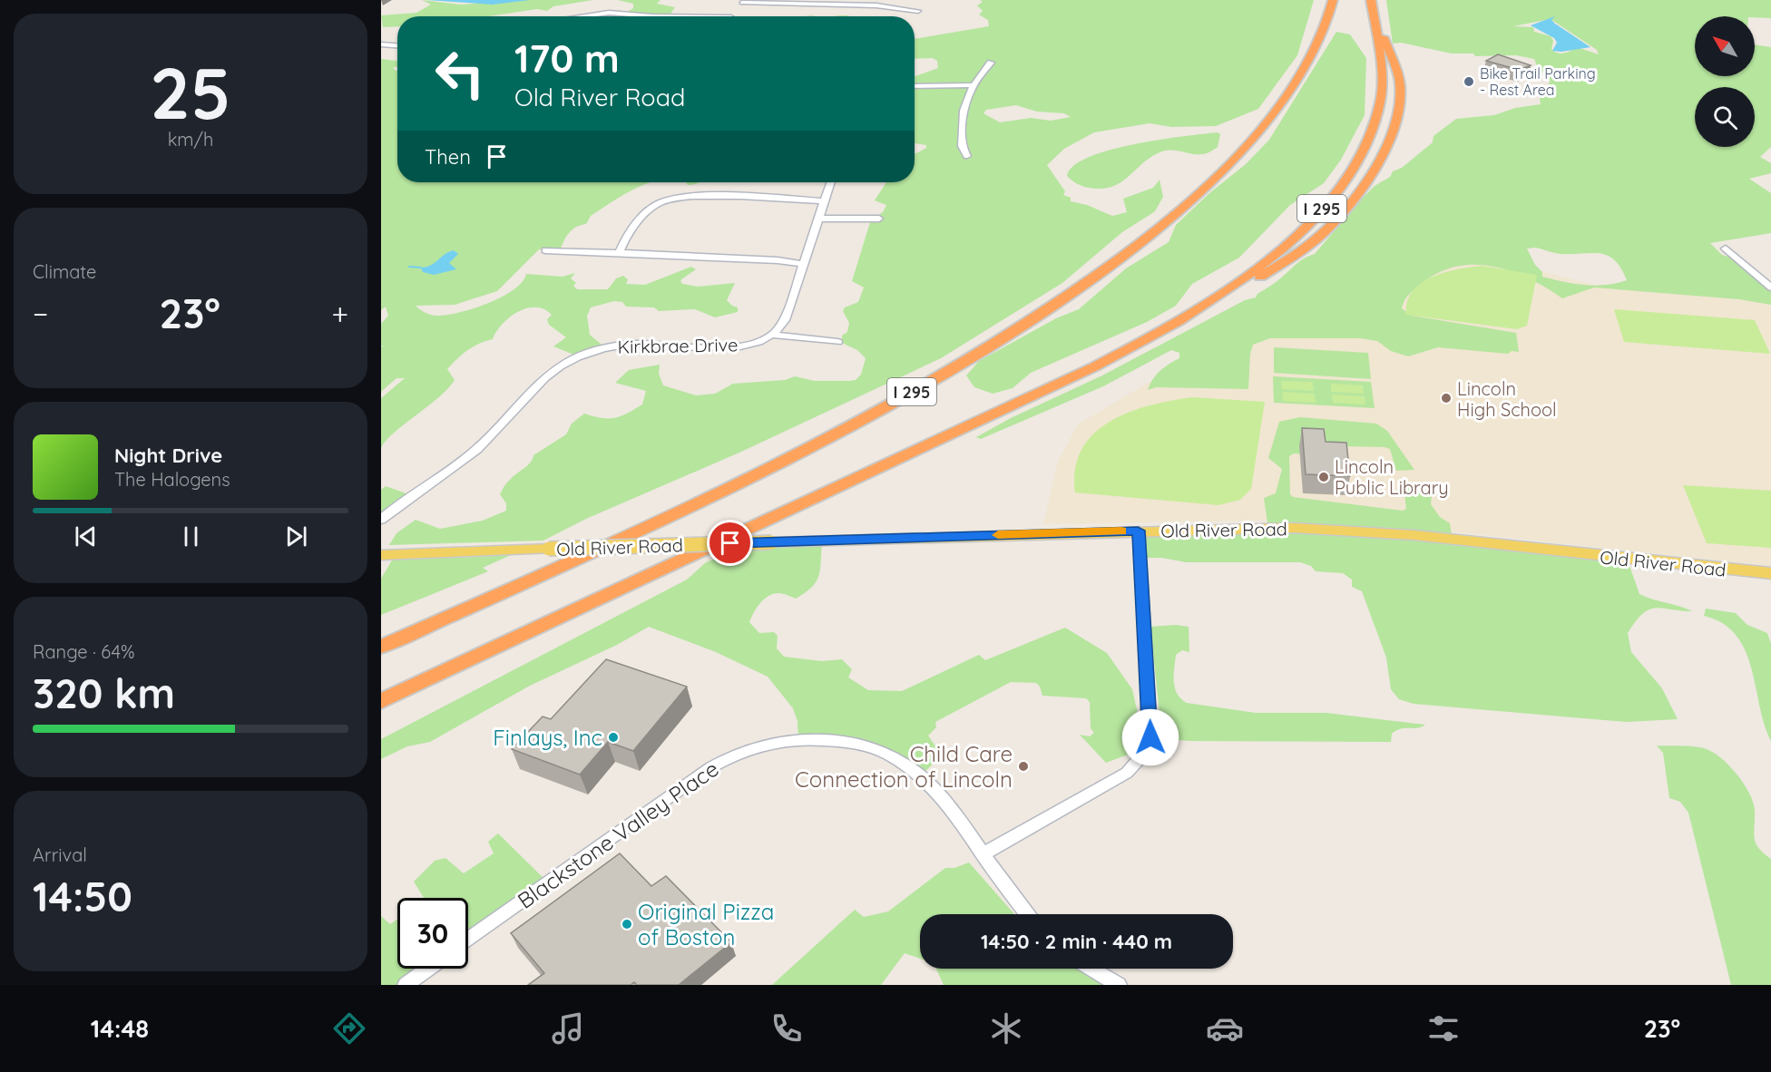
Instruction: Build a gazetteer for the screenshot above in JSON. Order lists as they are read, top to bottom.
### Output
{
  "streets": {
    "highway": ["I 295"],
    "main road": ["Old River Road"],
    "street": ["Kirkbrae Drive", "Blackstone Valley Place"]
  },
  "places": [
    "Bike Trail Parking - Rest Area",
    "Lincoln High School",
    "Lincoln Public Library",
    "Finlays, Inc",
    "Child Care Connection of Lincoln",
    "Original Pizza of Boston"
  ],
  "north": "top left",
  "page": {
    "tile": [
      ["25", "km/h"],
      "Climate",
      ["Range · 64%", "320 km"],
      ["Arrival", "14:50"]
    ],
    "turn": ["170 m", "Old River Road"],
    "then": "Then",
    "heat": ["−", "23°", "+"],
    "song": ["Night Drive", "The Halogens"],
    "limit": "30",
    "trip": "14:50 · 2 min · 440 m",
    "tabs": ["14:48", "23°"]
  }
}
